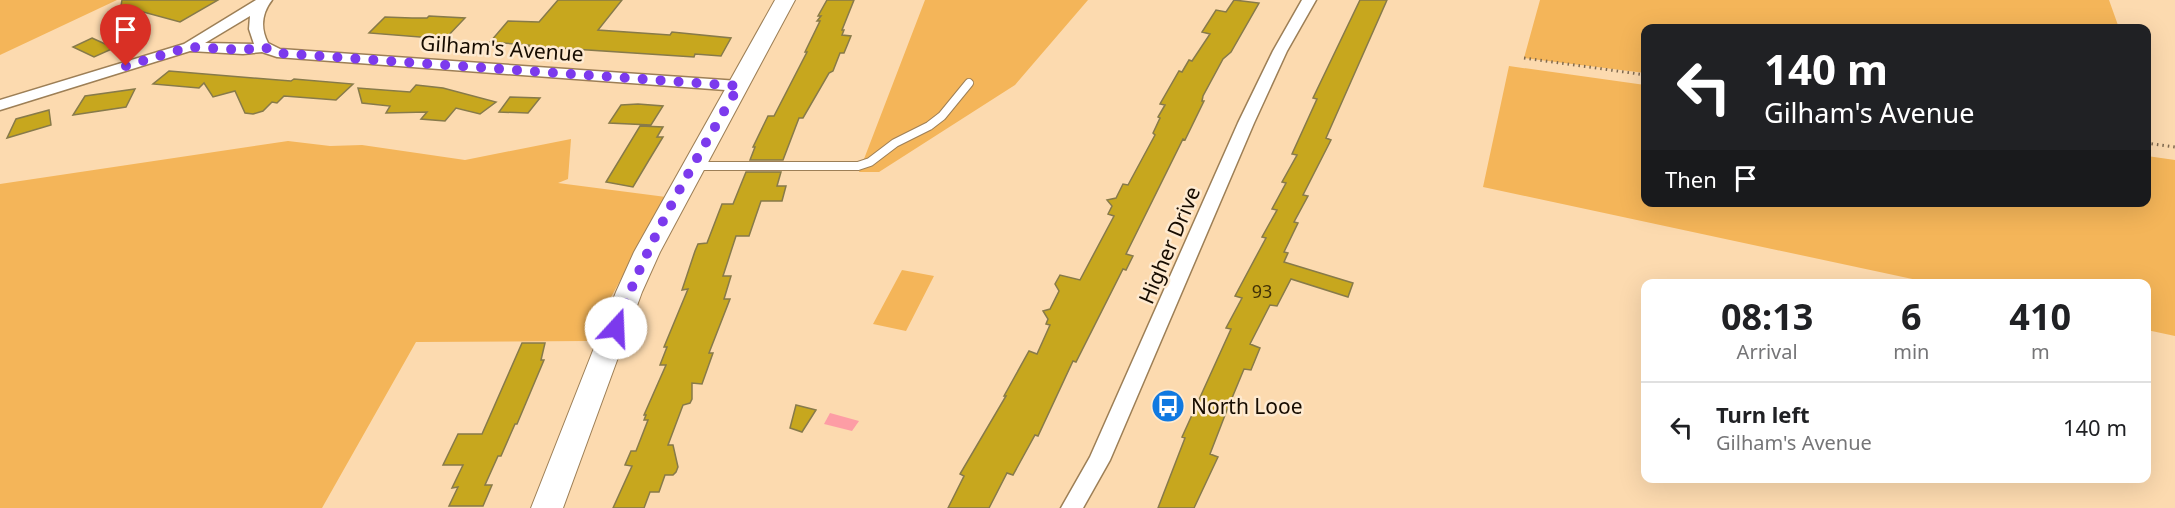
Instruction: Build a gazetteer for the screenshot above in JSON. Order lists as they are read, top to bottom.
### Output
{
  "streets": {
    "street": ["Gilham's Avenue", "Higher Drive"]
  },
  "places": {
    "bus stop": ["North Looe"]
  },
  "house_numbers": ["93"],
  "page": {
    "turn": ["140 m", "Gilham's Avenue"],
    "then": "Then",
    "eta": [
      "08:13",
      "Arrival",
      "6",
      "min",
      "410",
      "m"
    ],
    "list": [
      {
        "name": "Turn left",
        "note": "Gilham's Avenue",
        "value": "140 m"
      }
    ]
  }
}
